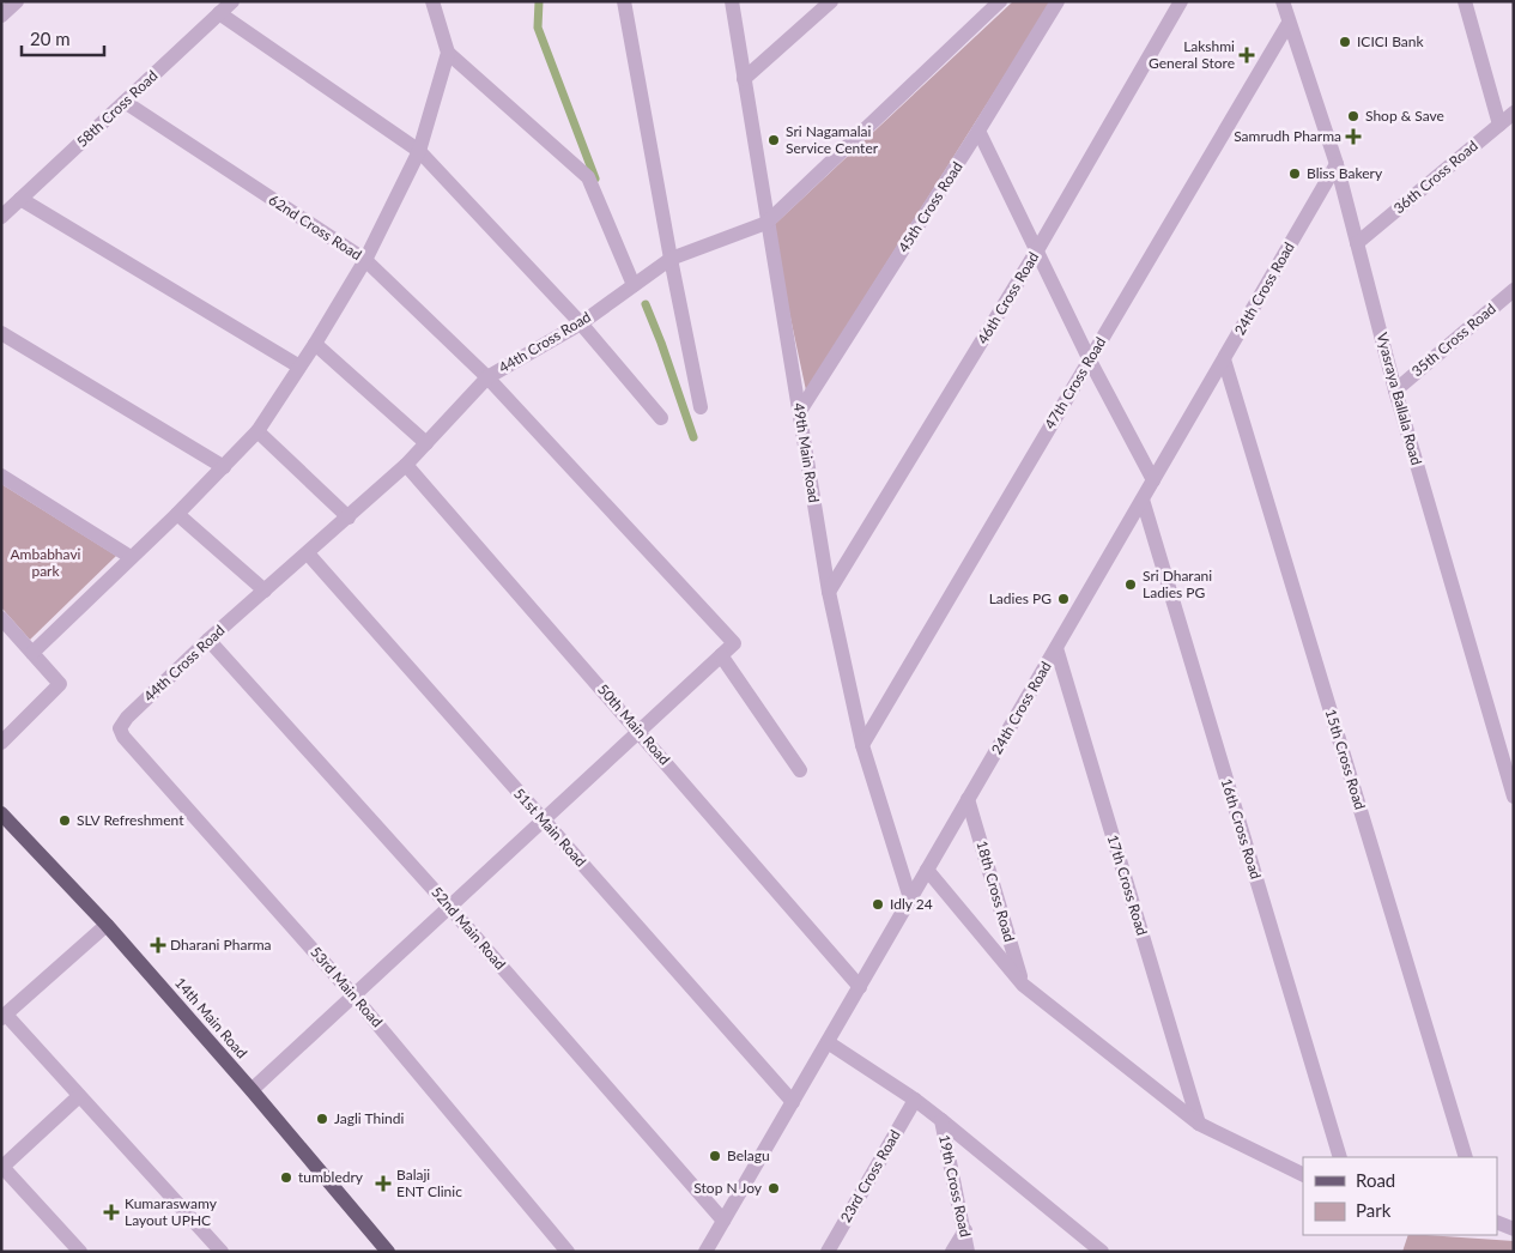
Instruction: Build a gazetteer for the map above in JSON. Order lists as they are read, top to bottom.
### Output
{
  "streets": {
    "main road": ["14th Main Road"],
    "street": [
      "58th Cross Road",
      "36th Cross Road",
      "45th Cross Road",
      "62nd Cross Road",
      "24th Cross Road",
      "46th Cross Road",
      "35th Cross Road",
      "44th Cross Road",
      "47th Cross Road",
      "Vyasraya Ballala Road",
      "49th Main Road",
      "50th Main Road",
      "15th Cross Road",
      "51st Main Road",
      "16th Cross Road",
      "17th Cross Road",
      "18th Cross Road",
      "52nd Main Road",
      "53rd Main Road",
      "23rd Cross Road",
      "19th Cross Road"
    ]
  },
  "crossings": [
    ["58th Cross Road", "62nd Cross Road"],
    ["36th Cross Road", "Vyasraya Ballala Road"],
    ["45th Cross Road", "49th Main Road"],
    ["62nd Cross Road", "44th Cross Road"],
    ["24th Cross Road", "Vyasraya Ballala Road"],
    ["24th Cross Road", "49th Main Road"],
    ["24th Cross Road", "50th Main Road"],
    ["24th Cross Road", "15th Cross Road"],
    ["24th Cross Road", "51st Main Road"],
    ["24th Cross Road", "16th Cross Road"],
    ["24th Cross Road", "17th Cross Road"],
    ["24th Cross Road", "18th Cross Road"],
    ["24th Cross Road", "52nd Main Road"],
    ["46th Cross Road", "49th Main Road"],
    ["35th Cross Road", "Vyasraya Ballala Road"],
    ["44th Cross Road", "49th Main Road"],
    ["44th Cross Road", "50th Main Road"],
    ["44th Cross Road", "51st Main Road"],
    ["44th Cross Road", "52nd Main Road"],
    ["44th Cross Road", "53rd Main Road"],
    ["47th Cross Road", "Vyasraya Ballala Road"],
    ["47th Cross Road", "49th Main Road"]
  ],
  "parks": ["Ambabhavi park"],
  "places": {
    "other": [
      "ICICI Bank",
      "Shop & Save",
      "Sri Nagamalai Service Center",
      "Bliss Bakery",
      "Sri Dharani Ladies PG",
      "Ladies PG",
      "SLV Refreshment",
      "Idly 24",
      "Jagli Thindi",
      "Belagu",
      "tumbledry",
      "Stop N Joy"
    ],
    "health": [
      "Lakshmi General Store",
      "Samrudh Pharma",
      "Dharani Pharma",
      "Balaji ENT Clinic",
      "Kumaraswamy Layout UPHC"
    ]
  },
  "legend": ["Road", "Park"],
  "scale_bar": "20 m"
}
